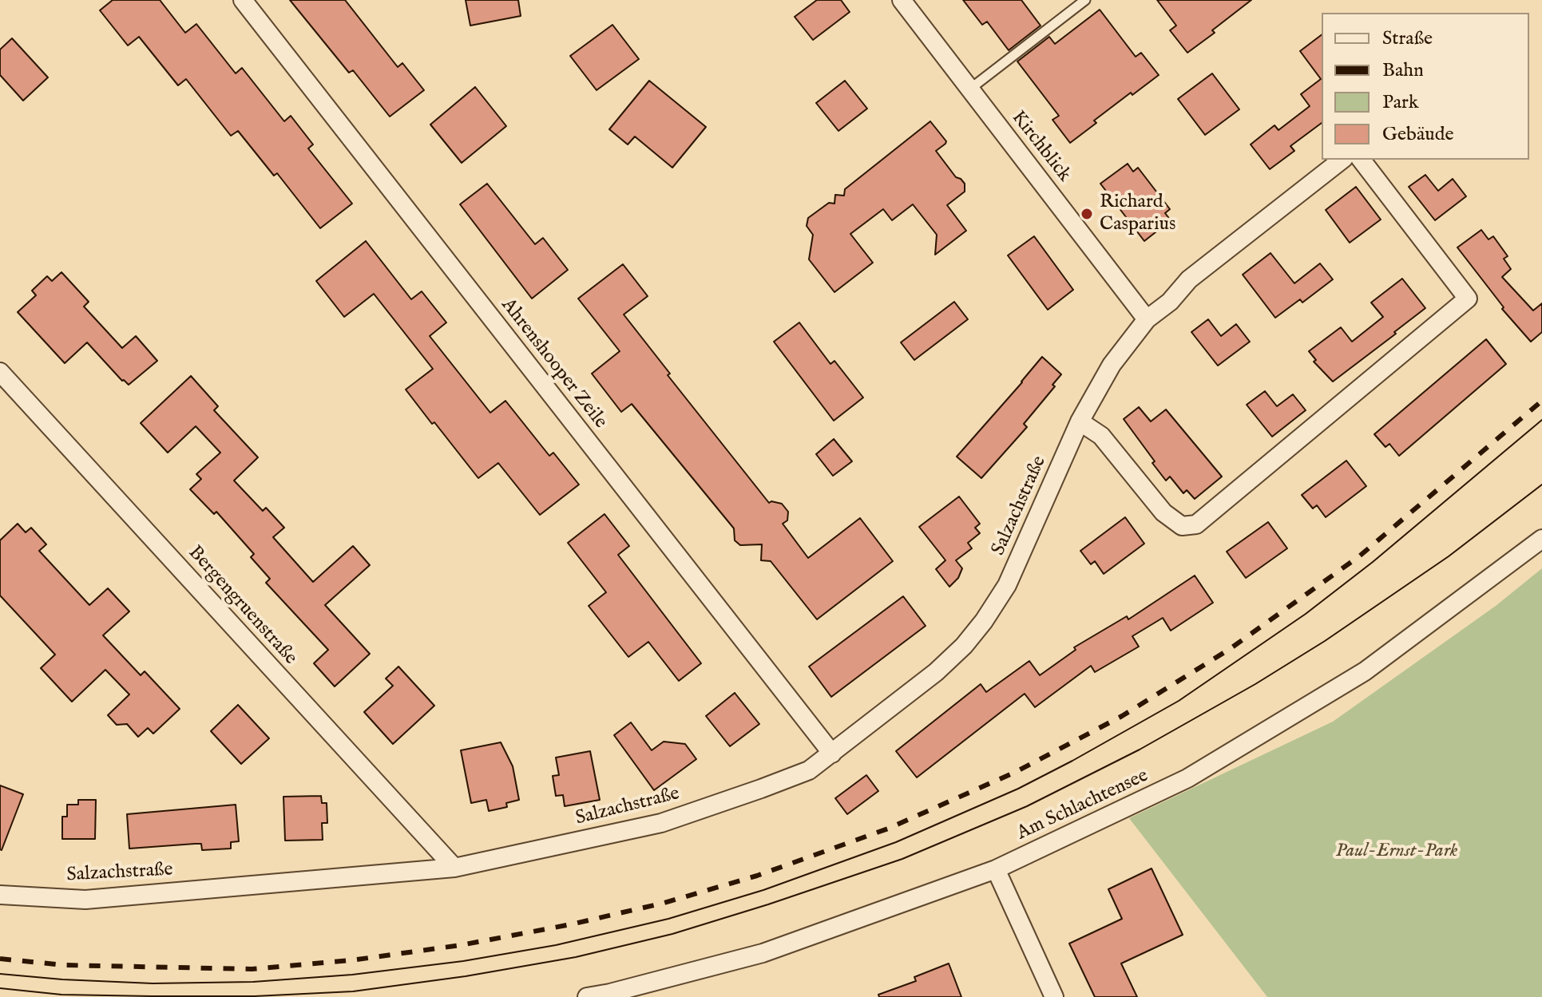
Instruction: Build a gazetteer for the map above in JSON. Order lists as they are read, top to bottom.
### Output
{
  "streets": {
    "street": [
      "Kirchblick",
      "Ahrenshooper Zeile",
      "Salzachstraße",
      "Bergengruenstraße",
      "Am Schlachtensee"
    ]
  },
  "crossings": [
    ["Kirchblick", "Salzachstraße"],
    ["Ahrenshooper Zeile", "Salzachstraße"],
    ["Salzachstraße", "Bergengruenstraße"]
  ],
  "parks": ["Paul-Ernst-Park"],
  "places": ["Richard Casparius"],
  "legend": [
    "Straße",
    "Bahn",
    "Park",
    "Gebäude"
  ]
}
